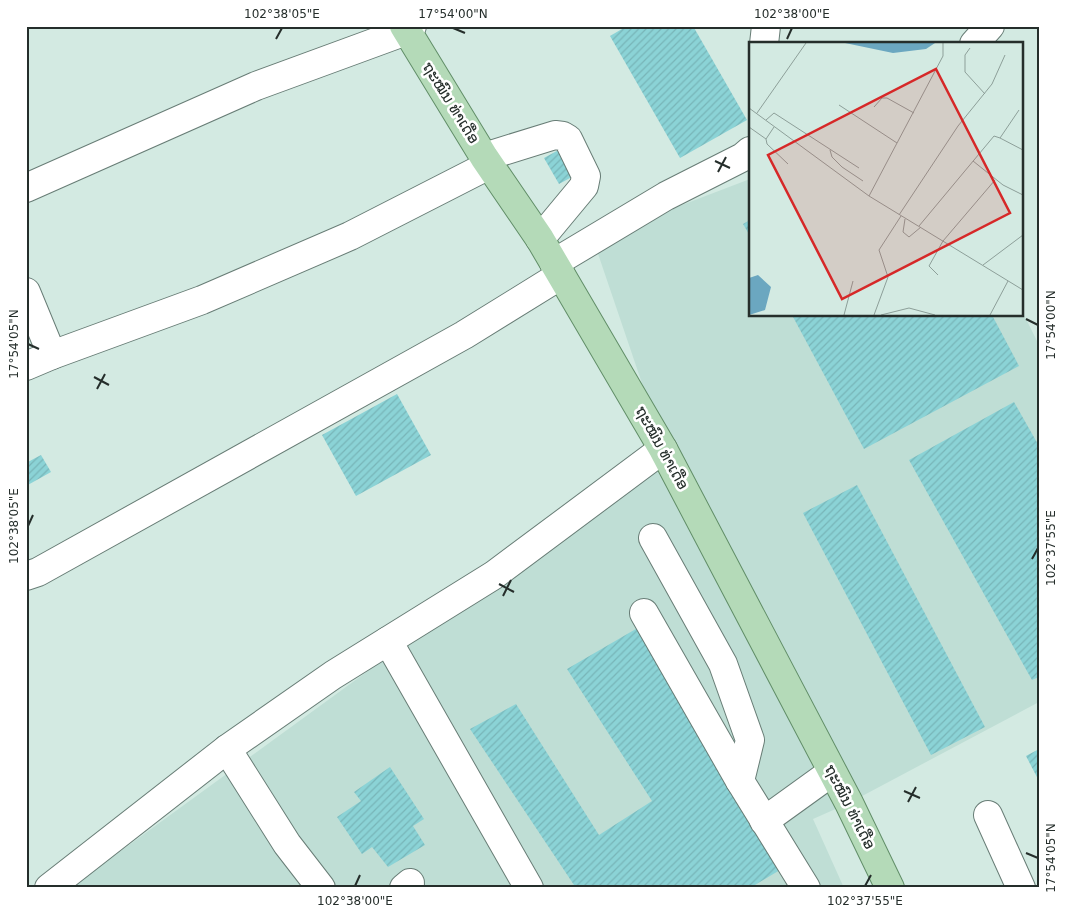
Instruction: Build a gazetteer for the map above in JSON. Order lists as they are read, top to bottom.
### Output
{
  "streets": {
    "main road": ["ຖະໝົນ ທ່າເດື່ອ"]
  },
  "coordinates": [
    "102°38'05\"E",
    "17°54'00\"N",
    "102°38'00\"E",
    "17°54'05\"N",
    "102°37'55\"E"
  ]
}
